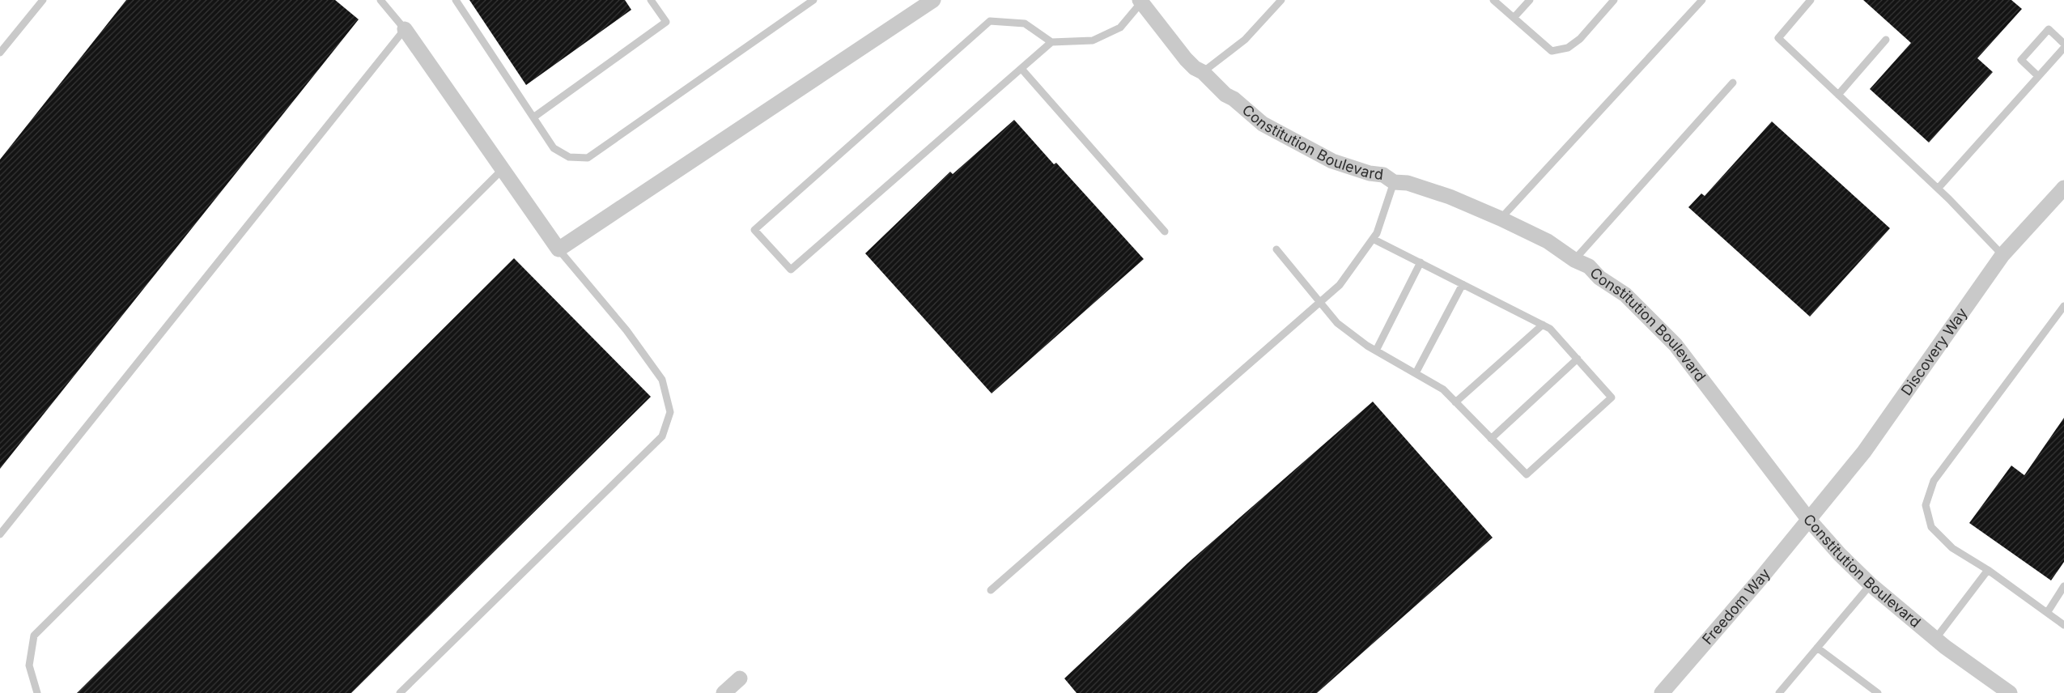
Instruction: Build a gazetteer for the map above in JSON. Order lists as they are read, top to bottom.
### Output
{
  "streets": {
    "street": ["Constitution Boulevard", "Discovery Way", "Freedom Way"]
  },
  "crossings": [
    ["Constitution Boulevard", "Discovery Way"],
    ["Constitution Boulevard", "Freedom Way"],
    ["Discovery Way", "Freedom Way"]
  ]
}
